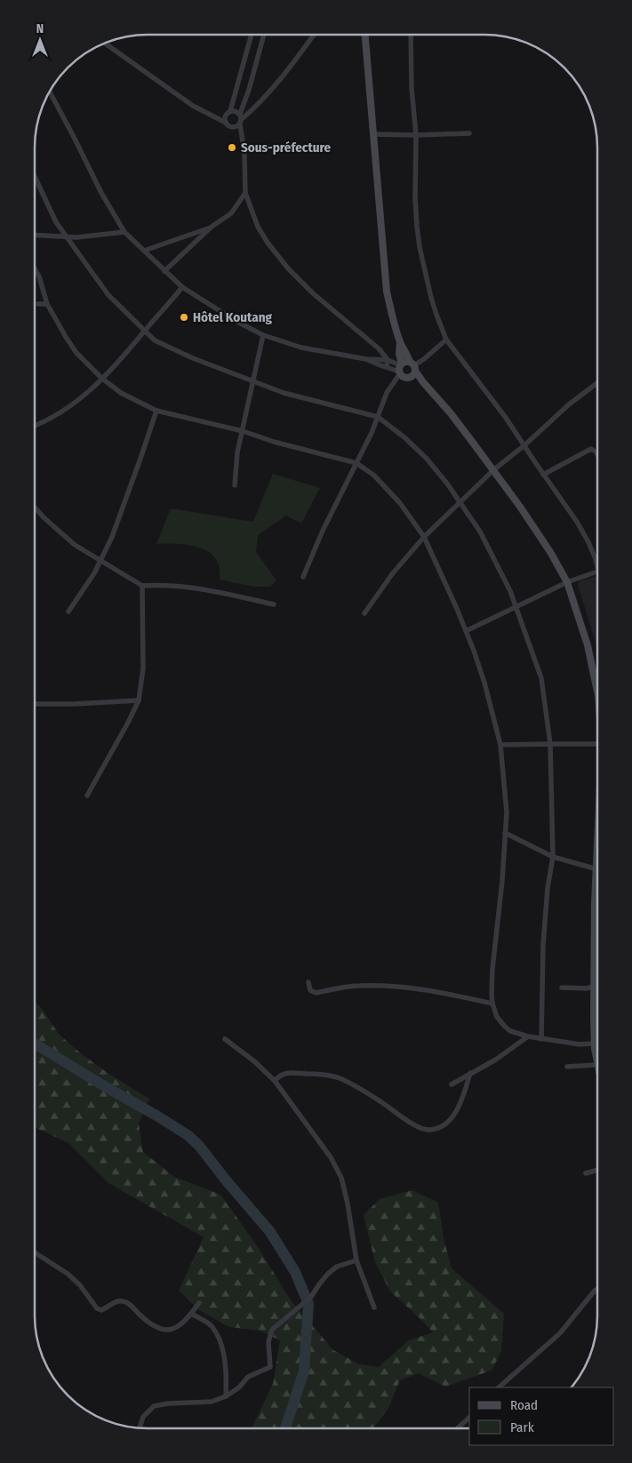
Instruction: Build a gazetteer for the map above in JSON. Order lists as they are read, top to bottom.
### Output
{
  "places": ["Sous-préfecture", "Hôtel Koutang"],
  "legend": ["Road", "Park"],
  "north": "top"
}
